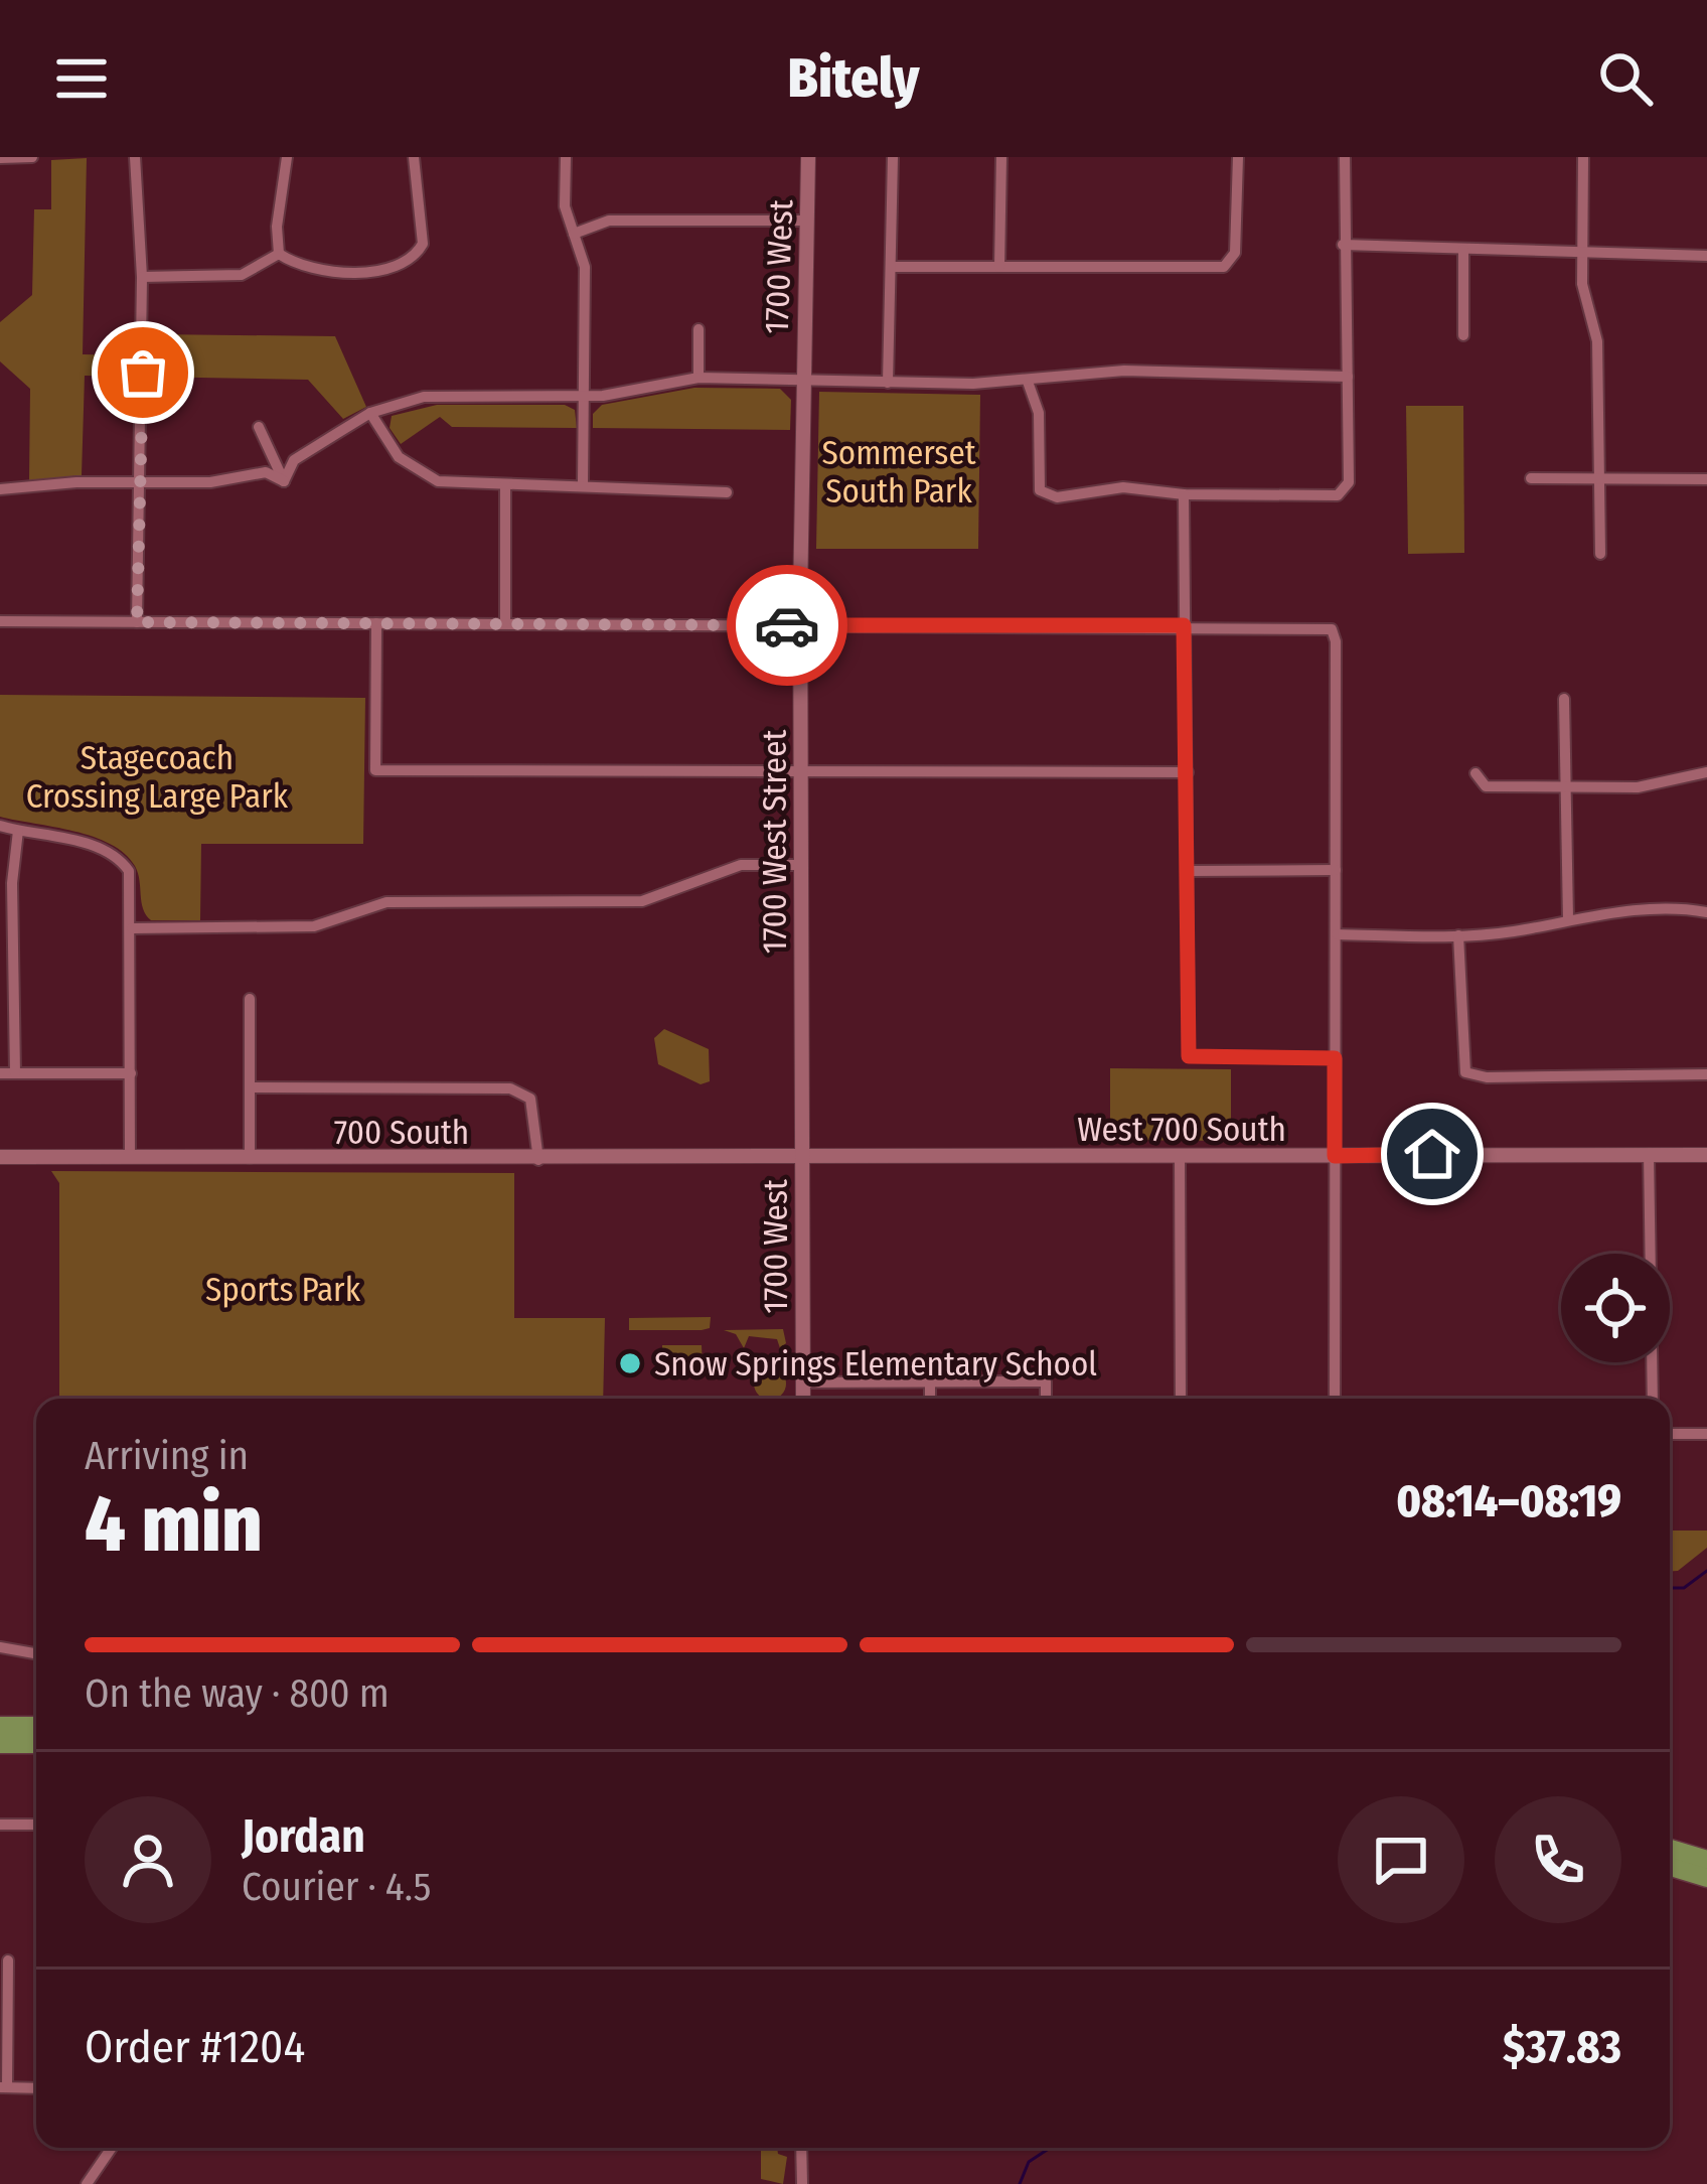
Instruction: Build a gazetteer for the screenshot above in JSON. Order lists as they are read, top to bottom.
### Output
{
  "streets": {
    "street": [
      "1700 West",
      "1700 West Street",
      "West 700 South",
      "700 South"
    ]
  },
  "crossings": [
    ["1700 West", "1700 West Street"],
    ["1700 West", "West 700 South"],
    ["1700 West", "700 South"],
    ["1700 West Street", "West 700 South"],
    ["1700 West Street", "700 South"],
    ["West 700 South", "700 South"]
  ],
  "parks": ["Sommerset South Park", "Stagecoach Crossing Large Park", "Sports Park"],
  "places": ["Snow Springs Elementary School"],
  "page": {
    "header": "Bitely",
    "heading": ["4 min", "Arriving in", "08:14–08:19"],
    "panel": [
      "Jordan",
      "Courier · 4.5",
      "Order #1204",
      "$37.83"
    ],
    "bar": "On the way · 800 m"
  }
}
